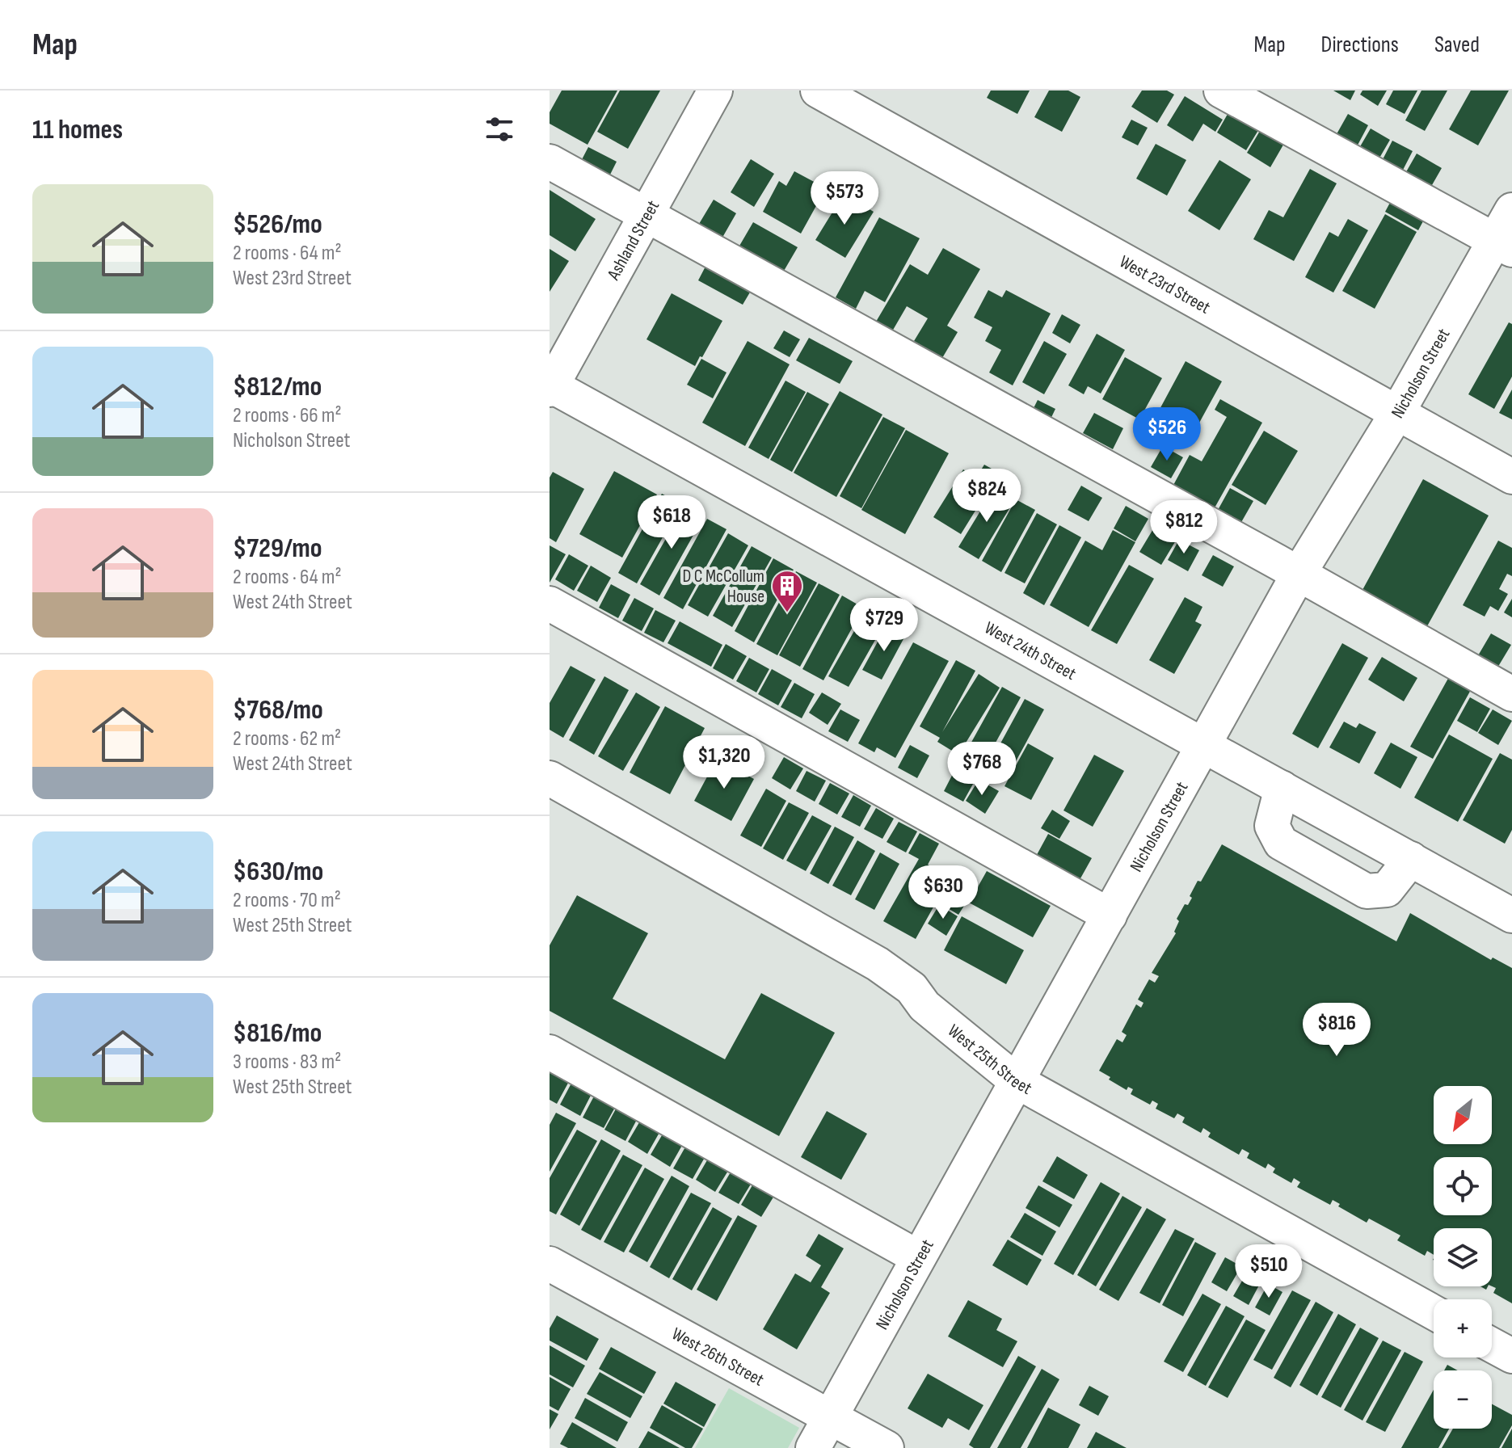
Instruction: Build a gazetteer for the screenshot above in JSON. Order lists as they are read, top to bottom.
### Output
{
  "streets": {
    "street": [
      "Ashland Street",
      "West 23rd Street",
      "Nicholson Street",
      "West 24th Street",
      "West 25th Street",
      "West 26th Street"
    ]
  },
  "crossings": [
    ["Ashland Street", "West 24th Street"],
    ["West 23rd Street", "Nicholson Street"],
    ["Nicholson Street", "West 24th Street"],
    ["Nicholson Street", "West 25th Street"],
    ["Nicholson Street", "West 26th Street"]
  ],
  "places": {
    "building": ["D C McCollum House"]
  },
  "north": "bottom left",
  "page": {
    "header": "Map",
    "nav": ["Map", "Directions", "Saved"],
    "heading": "11 homes",
    "list": [
      {
        "name": "$526/mo",
        "note": "2 rooms · 64 m² · West 23rd Street"
      },
      {
        "name": "$812/mo",
        "note": "2 rooms · 66 m² · Nicholson Street"
      },
      {
        "name": "$729/mo",
        "note": "2 rooms · 64 m² · West 24th Street"
      },
      {
        "name": "$768/mo",
        "note": "2 rooms · 62 m² · West 24th Street"
      },
      {
        "name": "$630/mo",
        "note": "2 rooms · 70 m² · West 25th Street"
      },
      {
        "name": "$816/mo",
        "note": "3 rooms · 83 m² · West 25th Street"
      }
    ],
    "price": [
      "$573",
      "$526",
      "$824",
      "$618",
      "$812",
      "$729",
      "$1,320",
      "$768",
      "$630",
      "$816",
      "$510"
    ],
    "map_buttons": ["+", "−"]
  }
}
